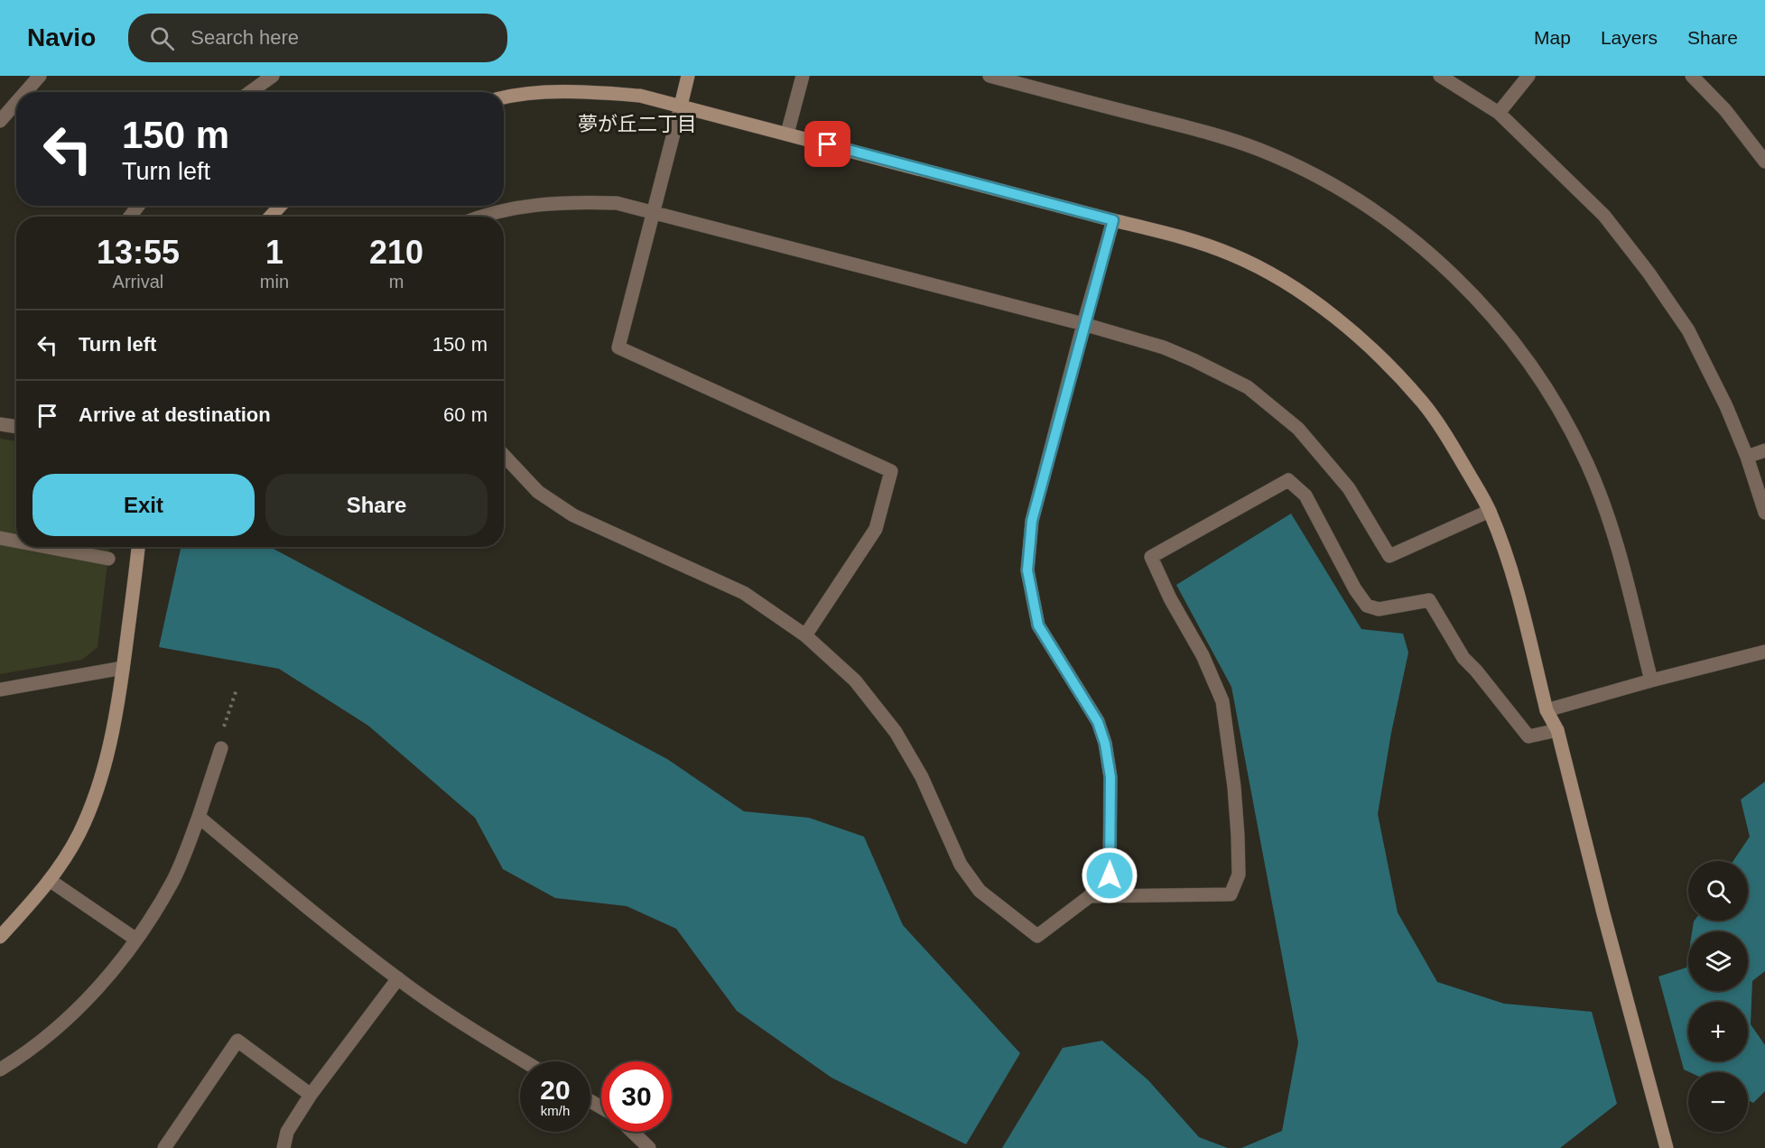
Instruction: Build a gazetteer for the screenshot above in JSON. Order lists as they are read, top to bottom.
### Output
{
  "districts": ["夢が丘二丁目"],
  "page": {
    "header": "Navio",
    "search": "Search here",
    "nav": ["Map", "Layers", "Share"],
    "turn": ["150 m", "Turn left"],
    "eta": [
      "13:55",
      "Arrival",
      "1",
      "min",
      "210",
      "m"
    ],
    "list": [
      {
        "name": "Turn left",
        "value": "150 m"
      },
      {
        "name": "Arrive at destination",
        "value": "60 m"
      }
    ],
    "buttons": ["Exit", "Share"],
    "map_buttons": ["+", "−"],
    "speed": "20 km/h",
    "limit": "30"
  }
}
